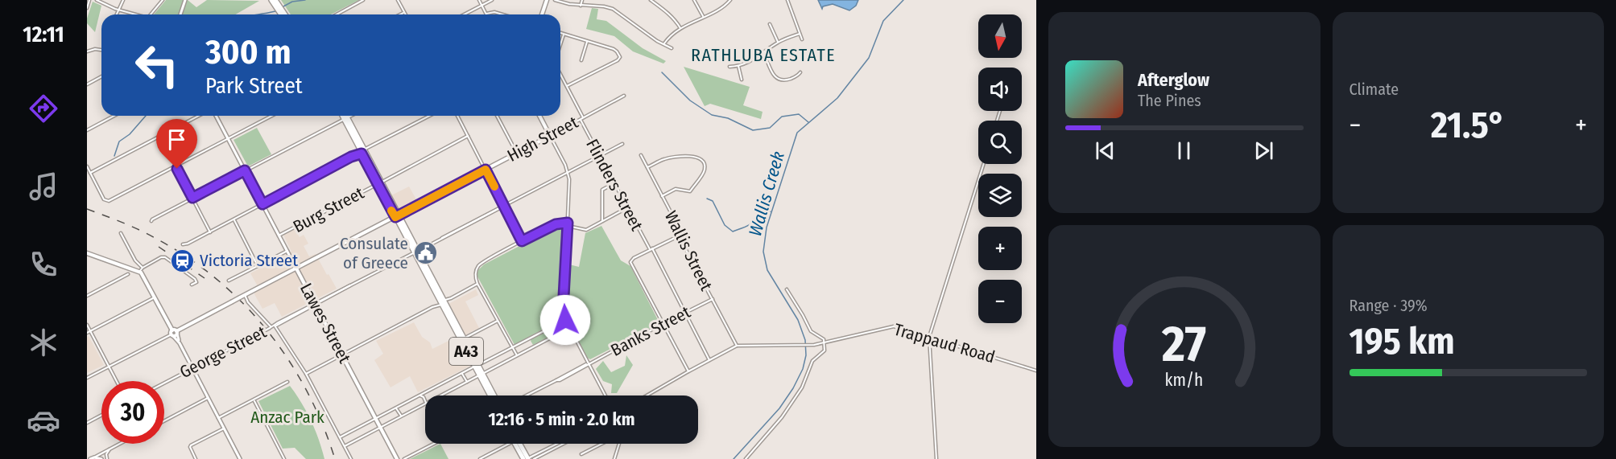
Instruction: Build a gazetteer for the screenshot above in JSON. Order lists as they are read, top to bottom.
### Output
{
  "streets": {
    "highway": ["A43"],
    "main road": ["High Street", "Lawes Street"],
    "street": [
      "Flinders Street",
      "Burg Street",
      "Wallis Street",
      "Banks Street",
      "Trappaud Road",
      "George Street"
    ]
  },
  "crossings": [
    ["High Street", "Flinders Street"],
    ["High Street", "Lawes Street"],
    ["High Street", "A43"],
    ["Flinders Street", "Banks Street"],
    ["Flinders Street", "George Street"],
    ["Burg Street", "Lawes Street"],
    ["Burg Street", "A43"],
    ["Wallis Street", "Banks Street"],
    ["Wallis Street", "Trappaud Road"],
    ["Lawes Street", "George Street"],
    ["A43", "George Street"]
  ],
  "districts": ["RATHLUBA ESTATE"],
  "water": ["Wallis Creek"],
  "parks": ["Anzac Park"],
  "places": {
    "public building": ["Consulate of Greece"],
    "station": ["Victoria Street"]
  },
  "north": "bottom",
  "page": {
    "tabs": "12:11",
    "tile": [
      "Climate",
      ["Range · 39%", "195 km"]
    ],
    "map_buttons": ["+", "−"],
    "turn": ["300 m", "Park Street"],
    "song": ["Afterglow", "The Pines"],
    "heat": ["−", "21.5°", "+"],
    "limit": "30",
    "trip": "12:16 · 5 min · 2.0 km",
    "gauge": ["27", "km/h"]
  }
}
